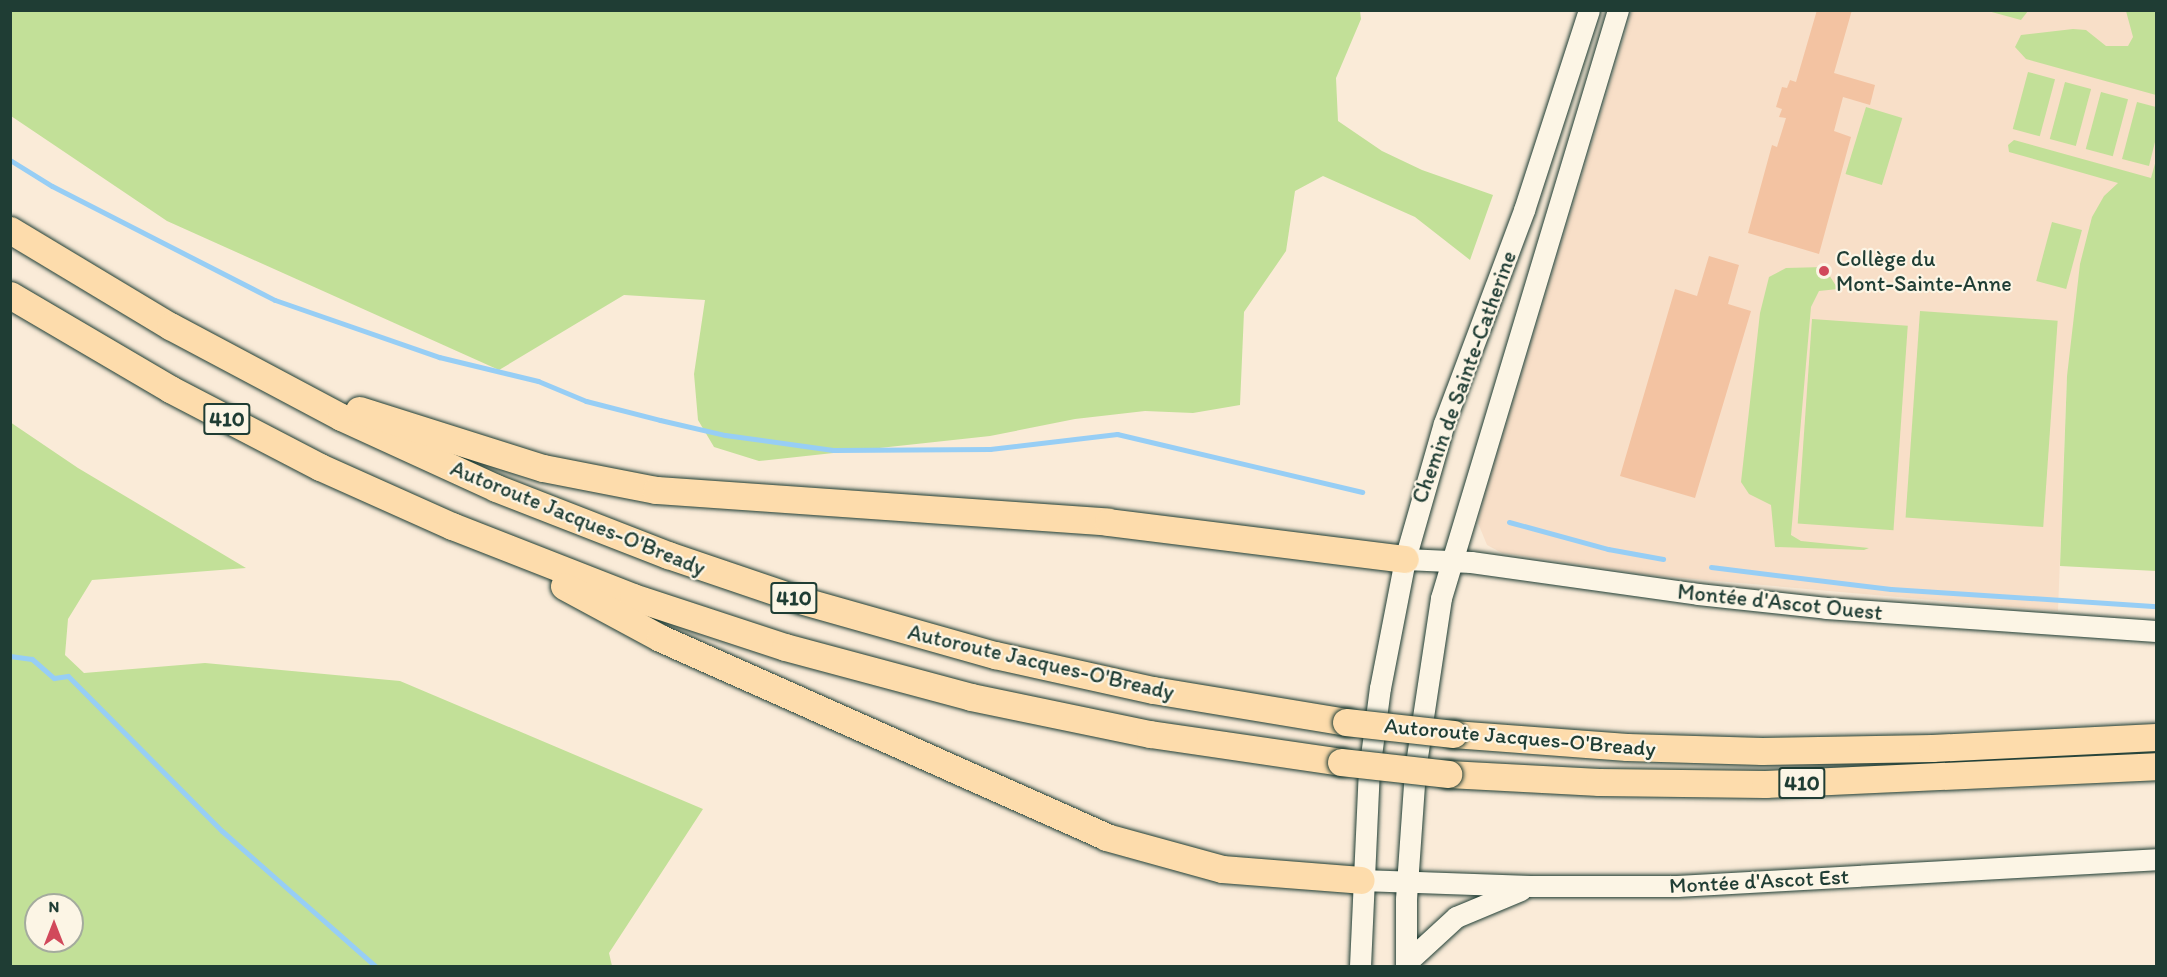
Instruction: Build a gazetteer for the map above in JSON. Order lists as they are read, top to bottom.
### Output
{
  "streets": {
    "highway": ["410", "Autoroute Jacques-O'Bready"],
    "main road": ["Chemin de Sainte-Catherine", "Montée d'Ascot Ouest", "Montée d'Ascot Est"]
  },
  "crossings": [
    ["Chemin de Sainte-Catherine", "Montée d'Ascot Ouest"],
    ["Chemin de Sainte-Catherine", "Montée d'Ascot Est"]
  ],
  "places": ["Collège du Mont-Sainte-Anne"],
  "north": "top"
}
